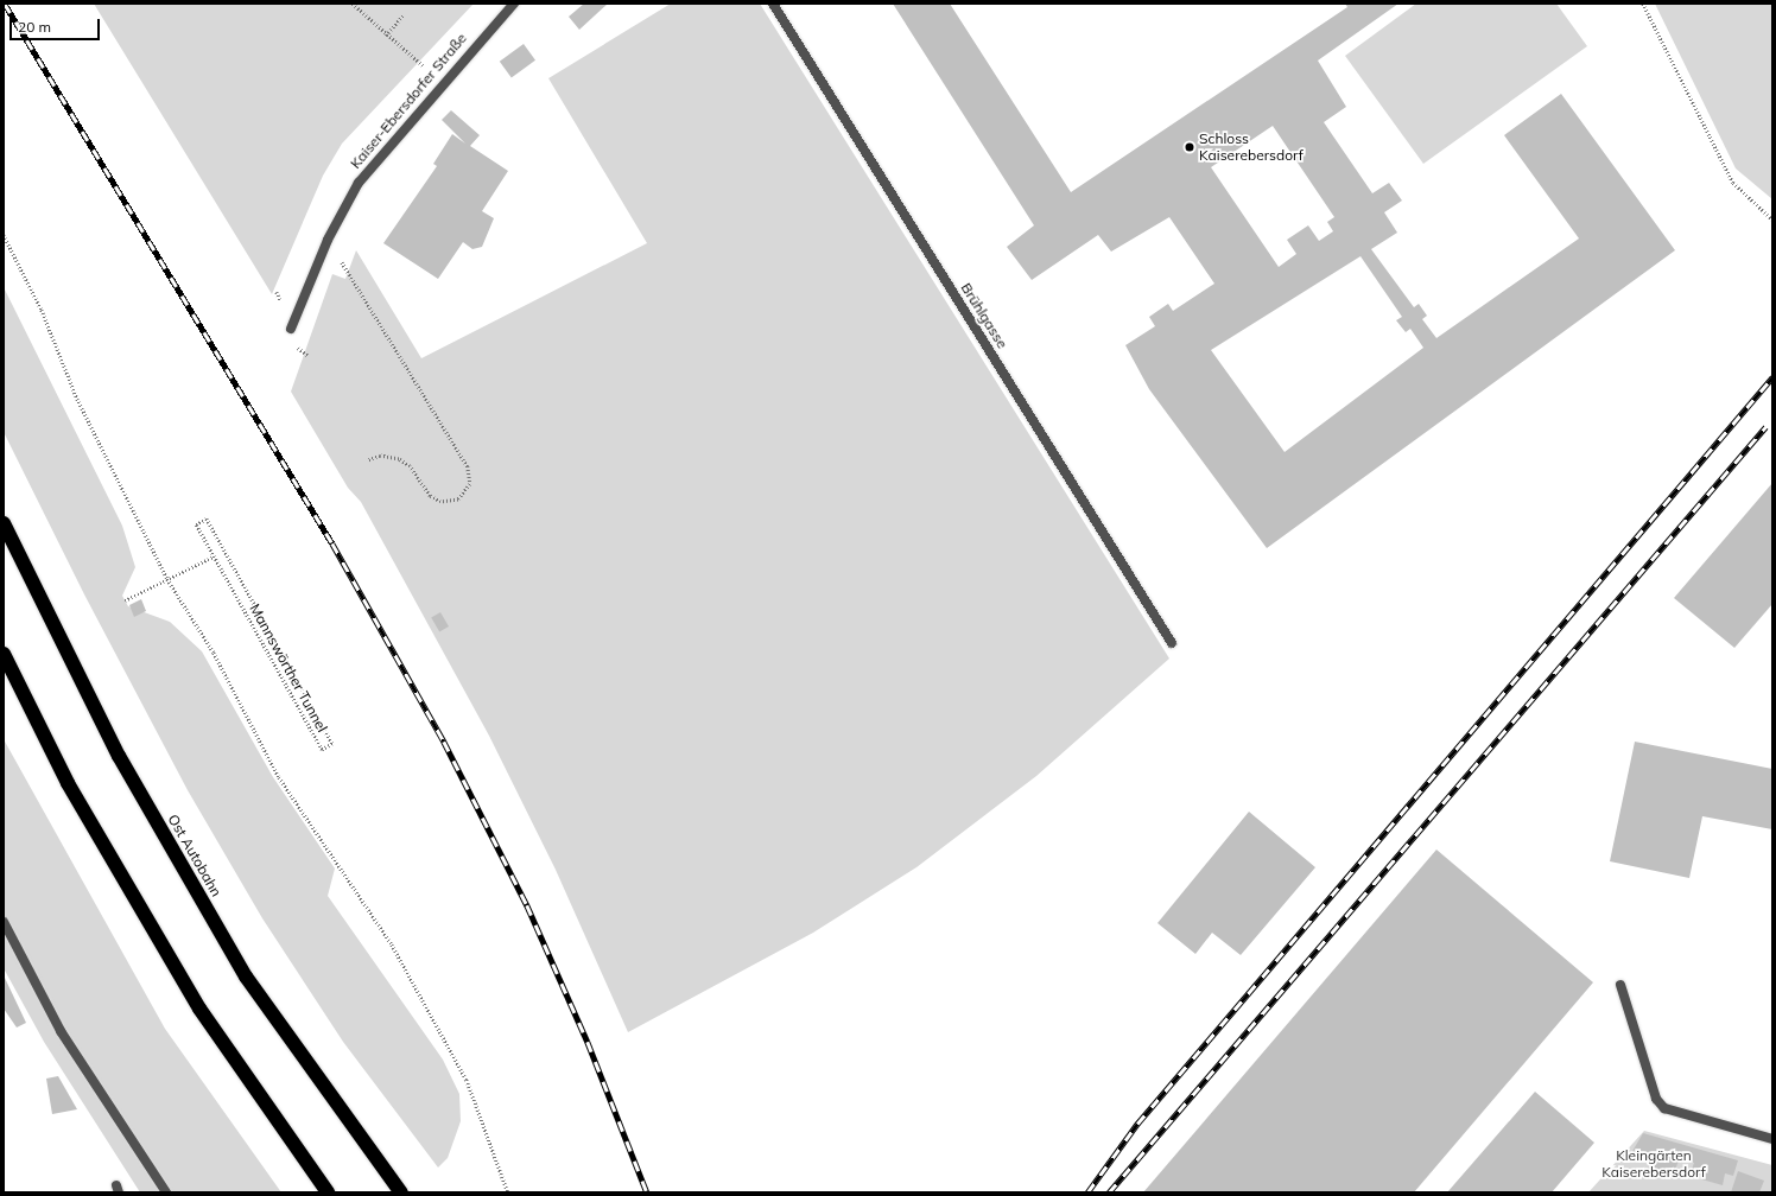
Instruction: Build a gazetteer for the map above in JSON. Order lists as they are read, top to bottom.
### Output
{
  "streets": {
    "highway": ["Ost Autobahn"],
    "street": ["Kaiser-Ebersdorfer Straße", "Brühlgasse"],
    "path": ["Mannswörther Tunnel"]
  },
  "parks": ["Kleingärten Kaiserebersdorf"],
  "places": ["Schloss Kaiserebersdorf"],
  "scale_bar": "20 m"
}
